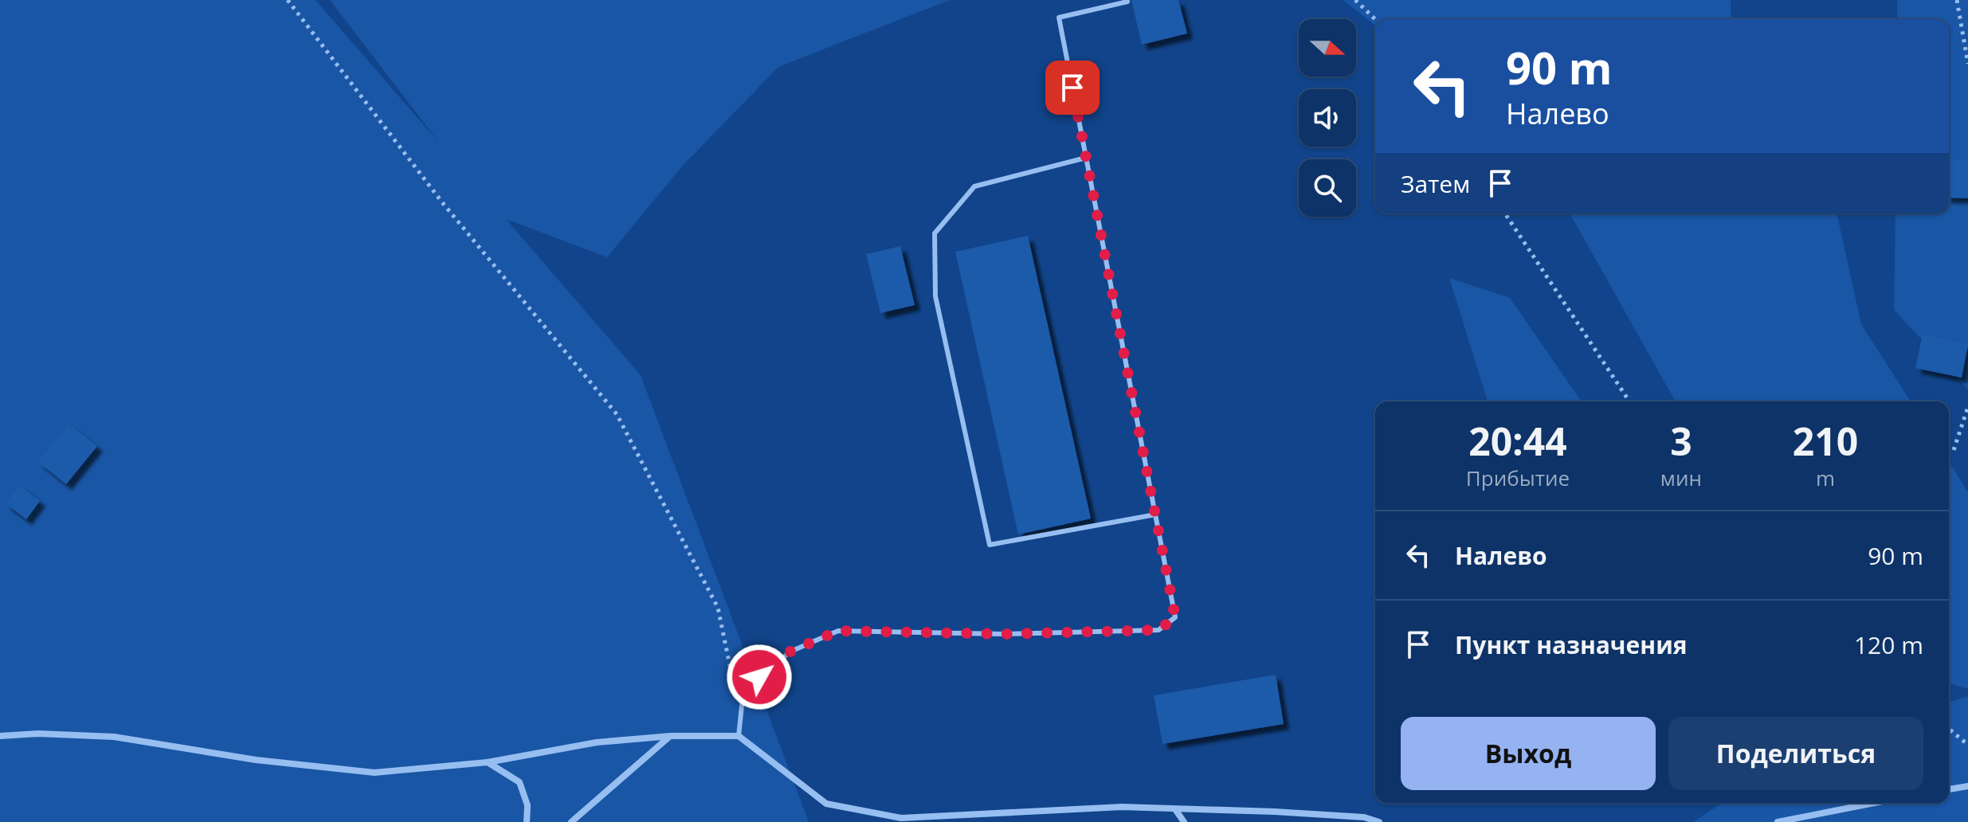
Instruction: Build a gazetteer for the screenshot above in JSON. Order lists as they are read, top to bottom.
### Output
{
  "north": "right",
  "page": {
    "turn": ["90 m", "Налево"],
    "then": "Затем",
    "eta": [
      "20:44",
      "Прибытие",
      "3",
      "мин",
      "210",
      "m"
    ],
    "list": [
      {
        "name": "Налево",
        "value": "90 m"
      },
      {
        "name": "Пункт назначения",
        "value": "120 m"
      }
    ],
    "buttons": ["Выход", "Поделиться"]
  }
}
